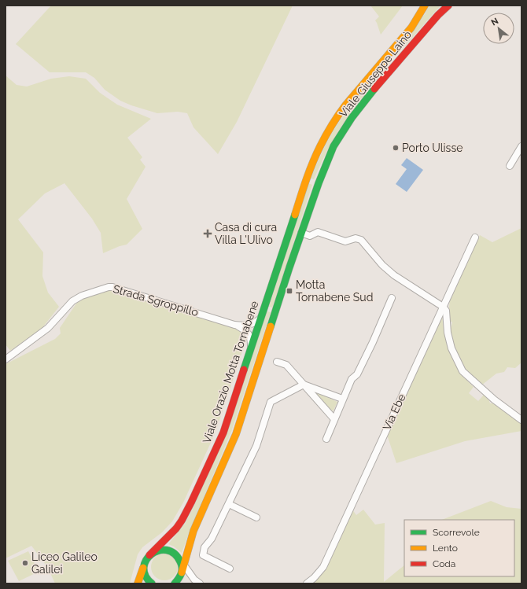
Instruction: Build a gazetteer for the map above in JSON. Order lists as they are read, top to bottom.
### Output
{
  "streets": {
    "main road": ["Viale Giuseppe Lainò", "Viale Orazio Motta Tornabene"],
    "street": ["Strada Sgroppillo", "Via Ebe"]
  },
  "crossings": [
    ["Viale Giuseppe Lainò", "Viale Orazio Motta Tornabene"]
  ],
  "places": {
    "other": ["Porto Ulisse", "Liceo Galileo Galilei"],
    "health": ["Casa di cura Villa L'Ulivo"],
    "transit": ["Motta Tornabene Sud"]
  },
  "legend": ["Scorrevole", "Lento", "Coda"],
  "north": "top left"
}
